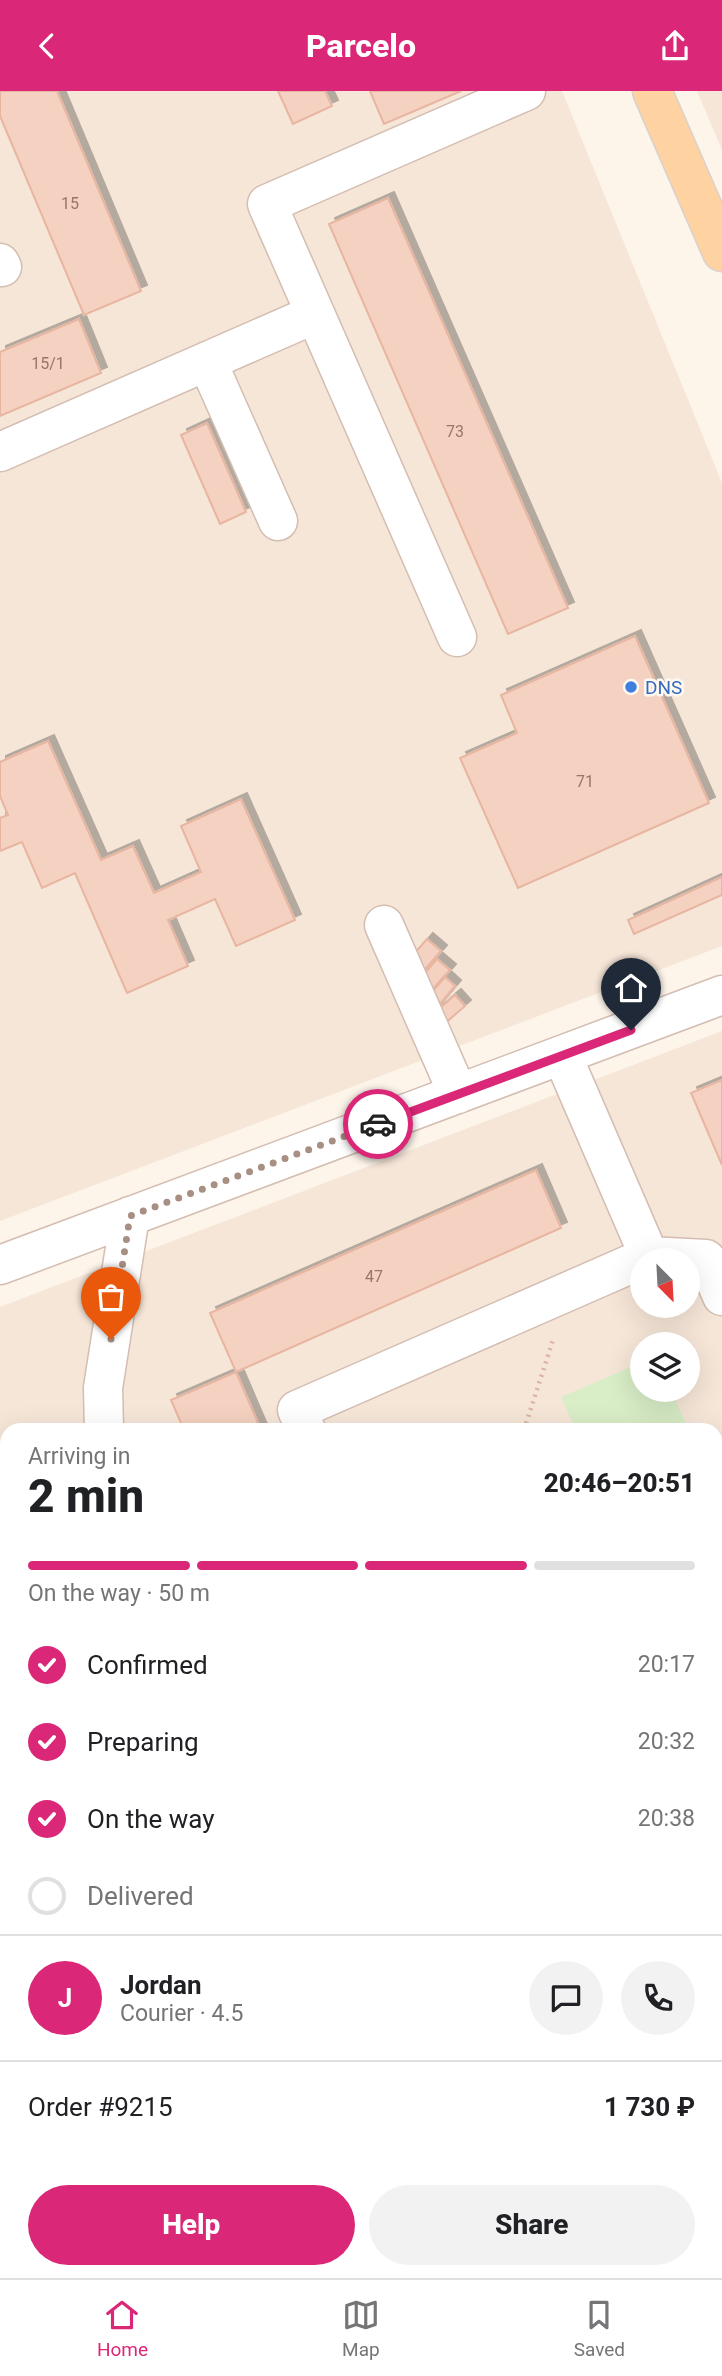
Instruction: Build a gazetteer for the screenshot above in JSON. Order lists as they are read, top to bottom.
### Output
{
  "places": ["DNS"],
  "house_numbers": [
    "15",
    "15/1",
    "73",
    "71",
    "47"
  ],
  "north": "bottom right",
  "page": {
    "header": "Parcelo",
    "heading": ["2 min", "Arriving in", "20:46–20:51"],
    "panel": [
      "Jordan",
      "Courier · 4.5",
      "Order #9215",
      "1 730 ₽"
    ],
    "bar": "On the way · 50 m",
    "list": [
      ["Confirmed", "20:17"],
      ["Preparing", "20:32"],
      ["On the way", "20:38"],
      "Delivered"
    ],
    "round": "J",
    "buttons": ["Help", "Share"],
    "tabs": ["Home", "Map", "Saved"]
  }
}
